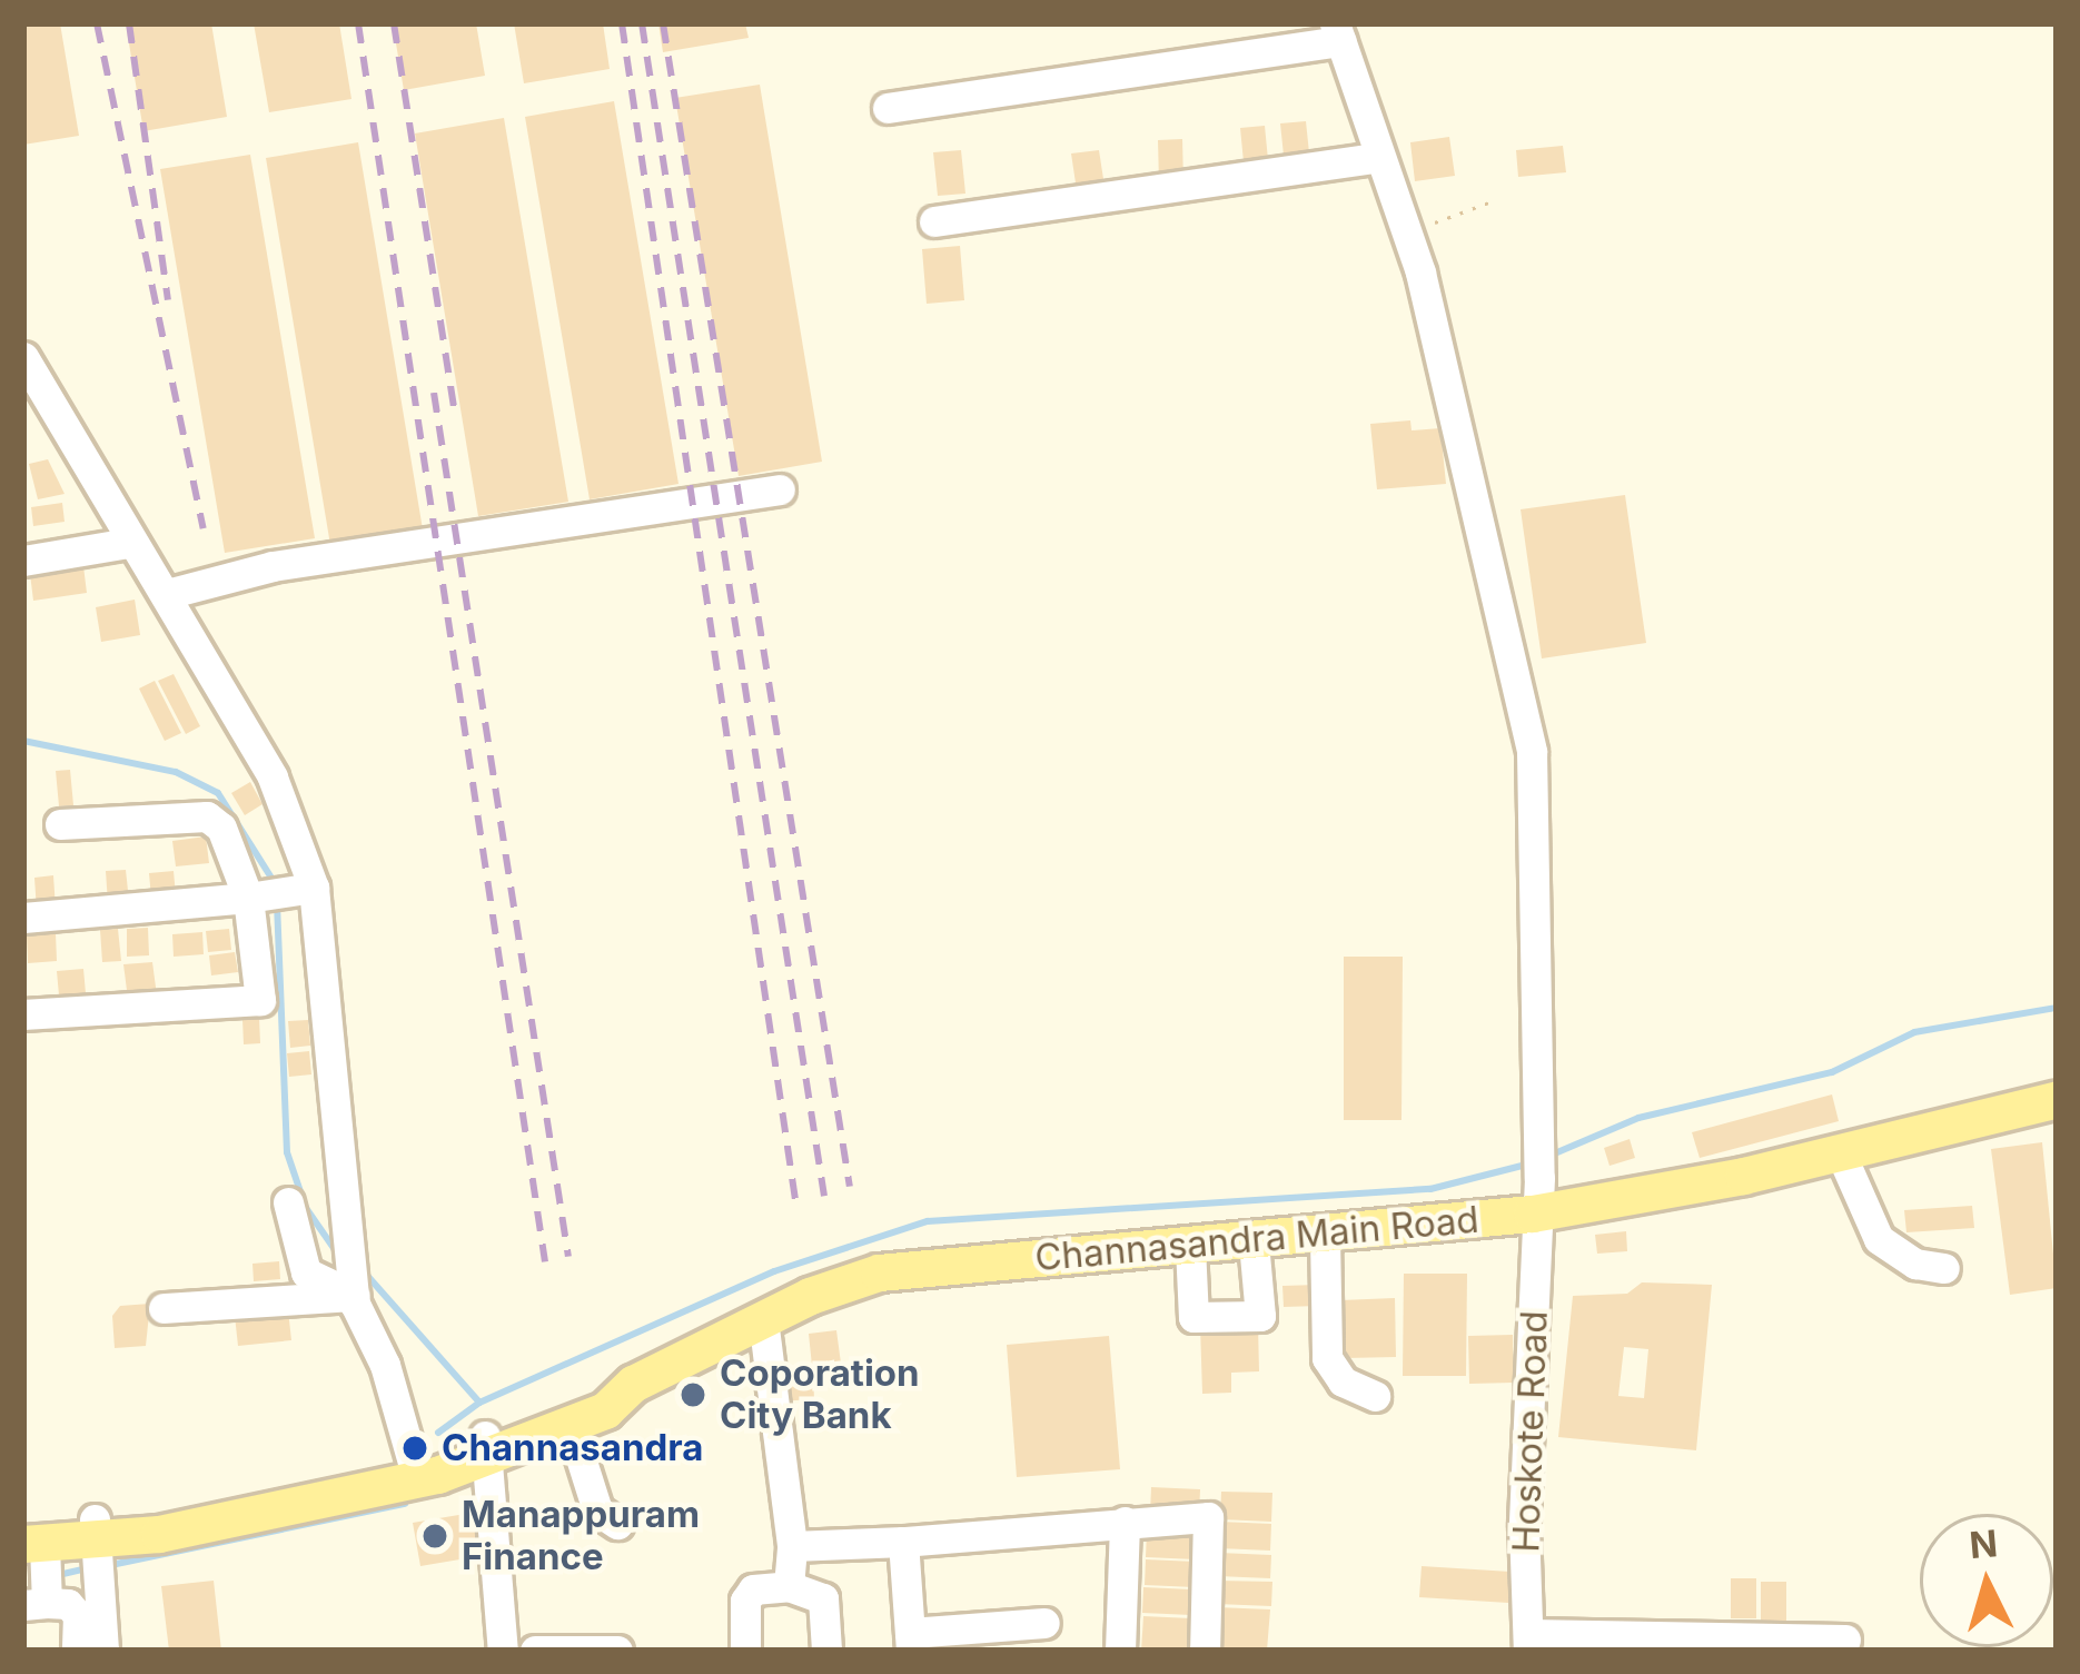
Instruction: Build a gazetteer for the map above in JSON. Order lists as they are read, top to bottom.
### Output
{
  "streets": {
    "main road": ["Channasandra Main Road"],
    "street": ["Hoskote Road"]
  },
  "crossings": [
    ["Channasandra Main Road", "Hoskote Road"]
  ],
  "places": ["Coporation City Bank", "Channasandra", "Manappuram Finance"],
  "north": "top"
}
